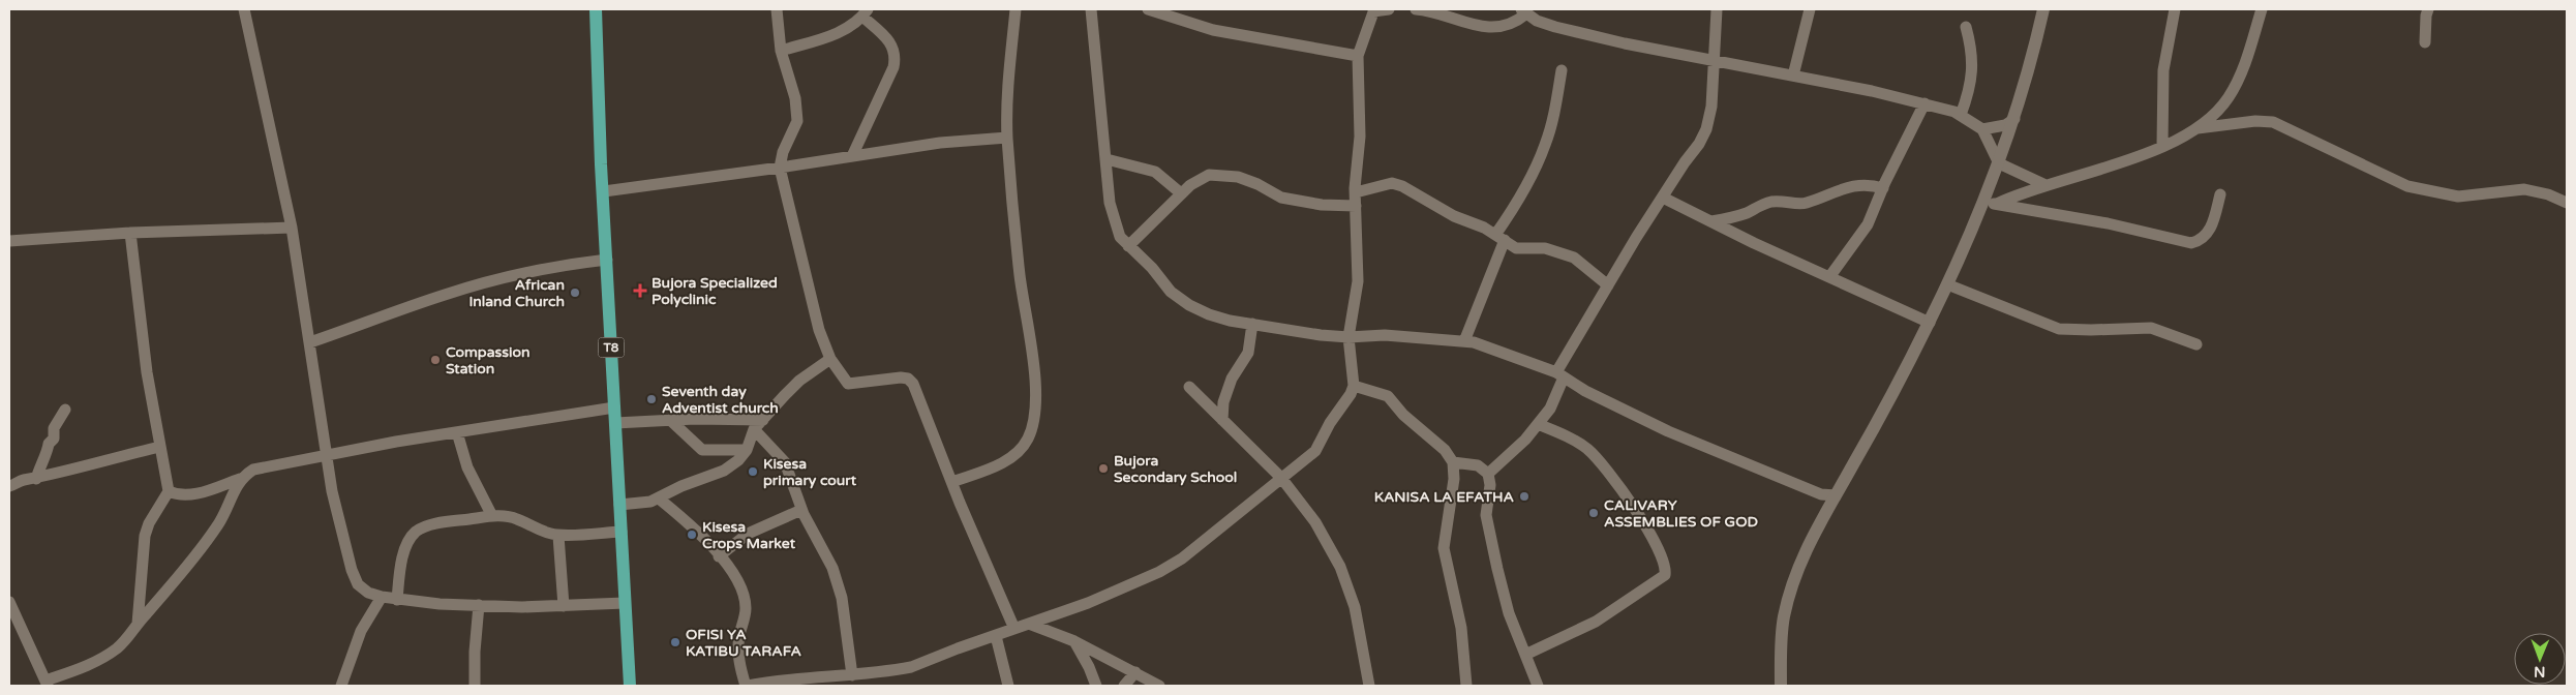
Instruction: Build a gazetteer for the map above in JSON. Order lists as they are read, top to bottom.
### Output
{
  "streets": {
    "main road": ["T8"]
  },
  "places": {
    "health": ["Bujora Specialized Polyclinic"],
    "other": [
      "African Inland Church",
      "Compassion Station",
      "Seventh day Adventist church",
      "Bujora Secondary School",
      "Kisesa primary court",
      "KANISA LA EFATHA",
      "CALIVARY ASSEMBLIES OF GOD",
      "Kisesa Crops Market",
      "OFISI YA KATIBU TARAFA"
    ]
  },
  "north": "bottom"
}
